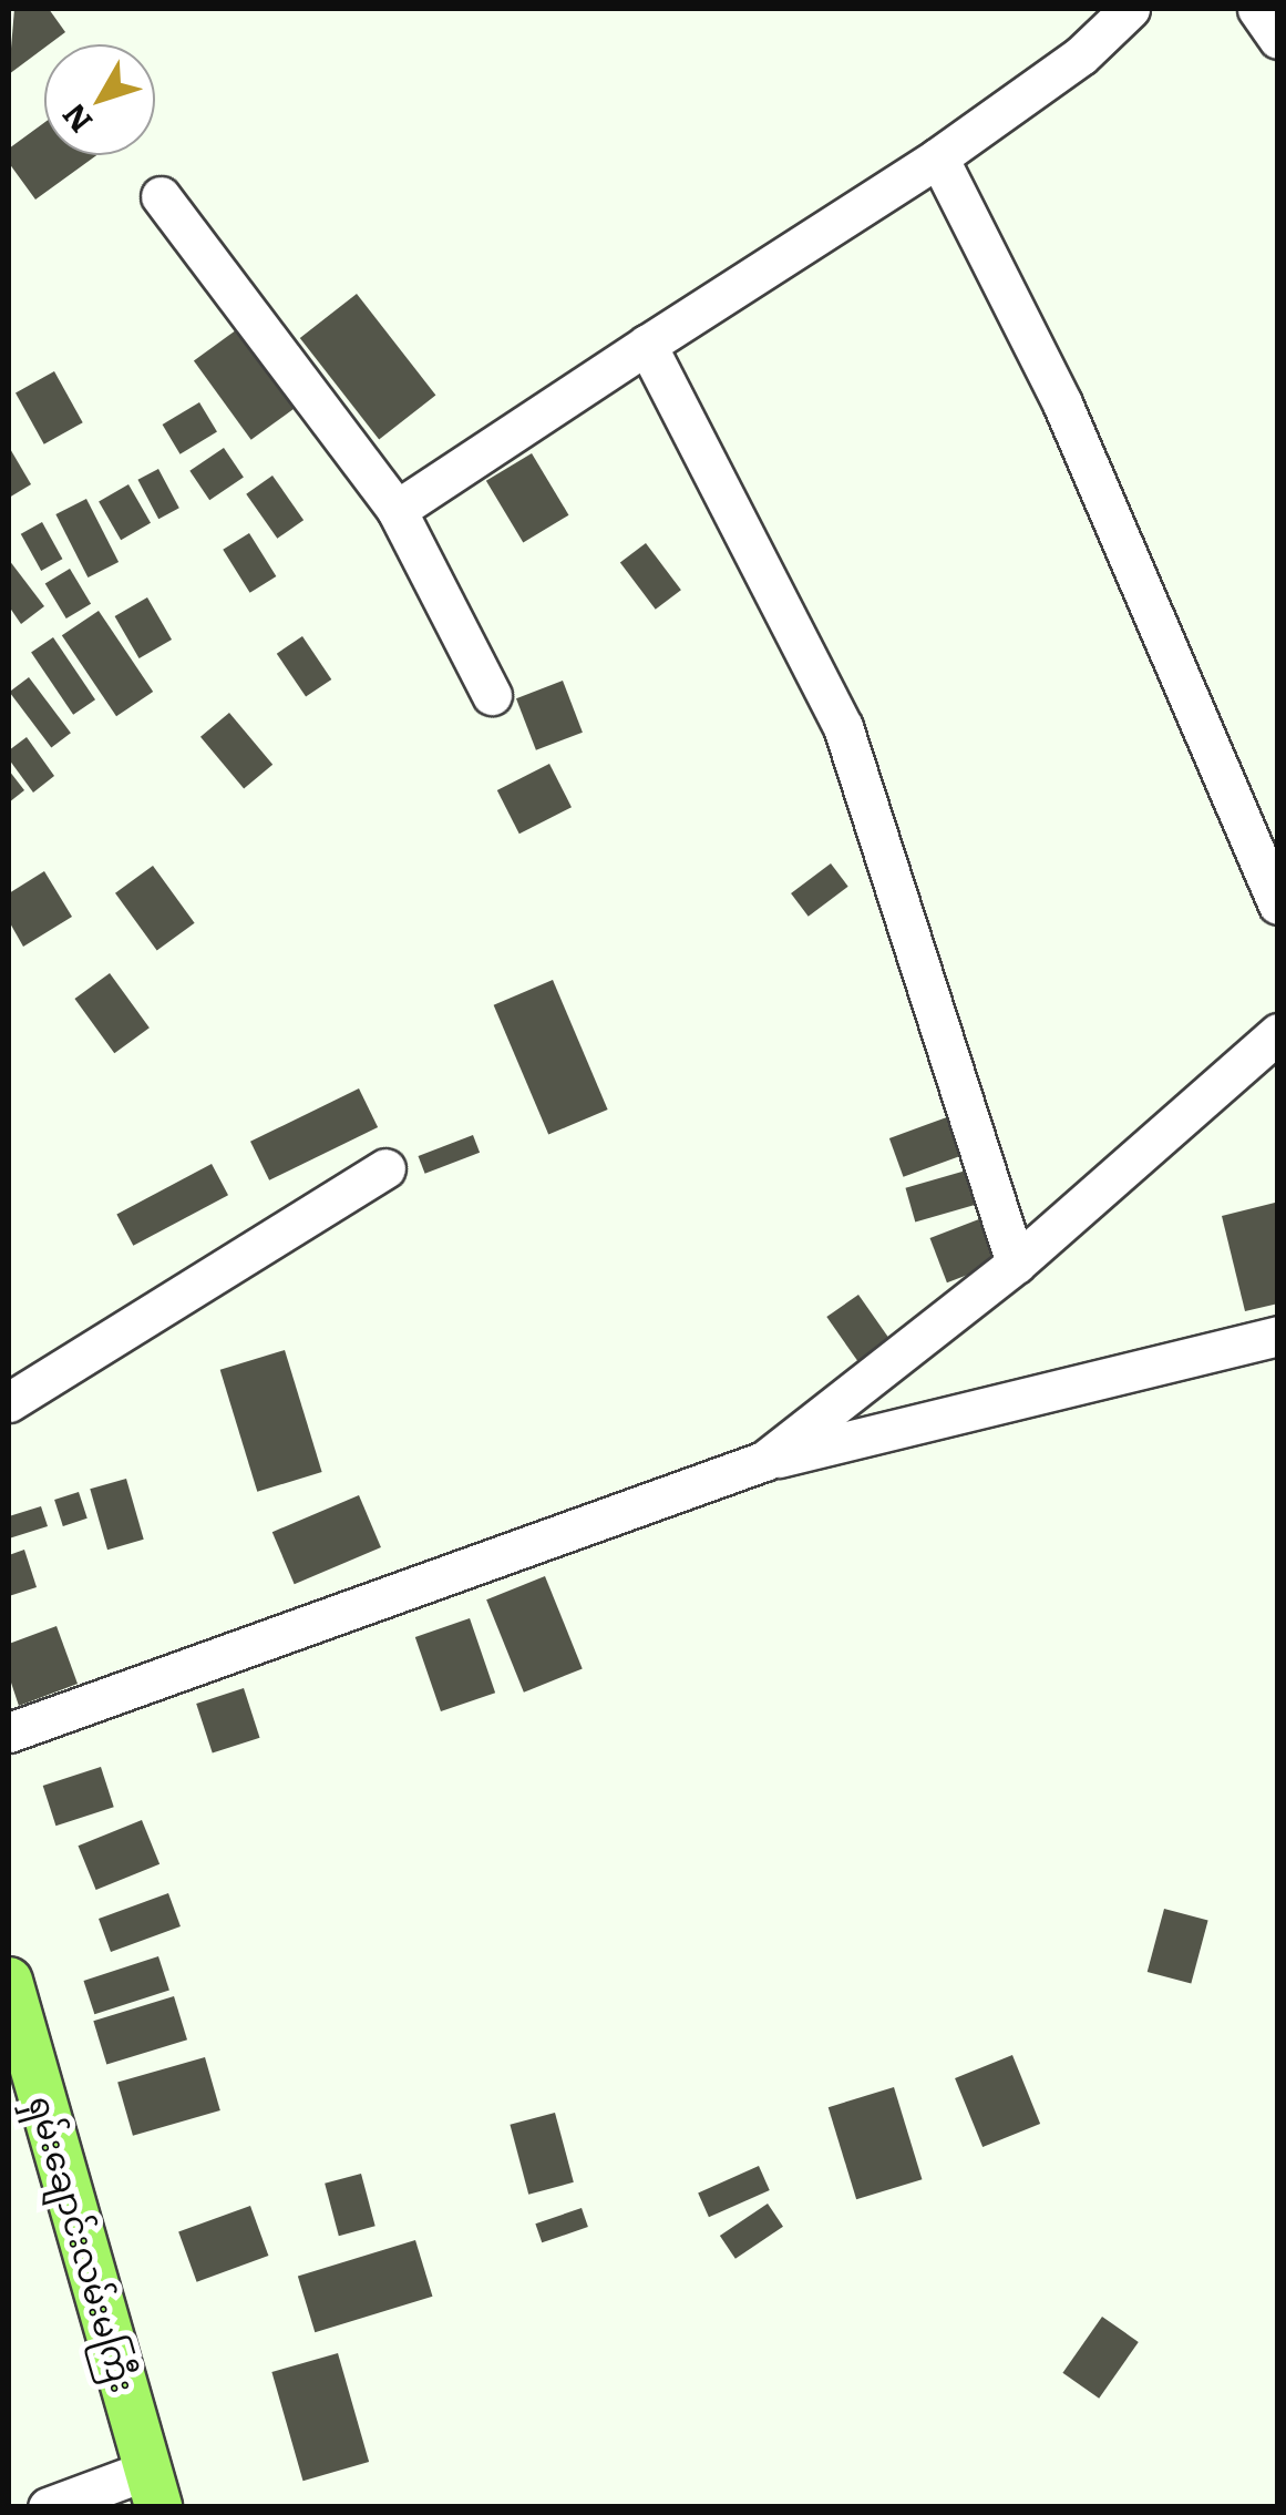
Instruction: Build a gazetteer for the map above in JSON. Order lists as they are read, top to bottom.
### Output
{
  "streets": {
    "main road": ["ရှမ်းချောင်းလမ်းမကြီး"]
  },
  "north": "bottom left"
}
